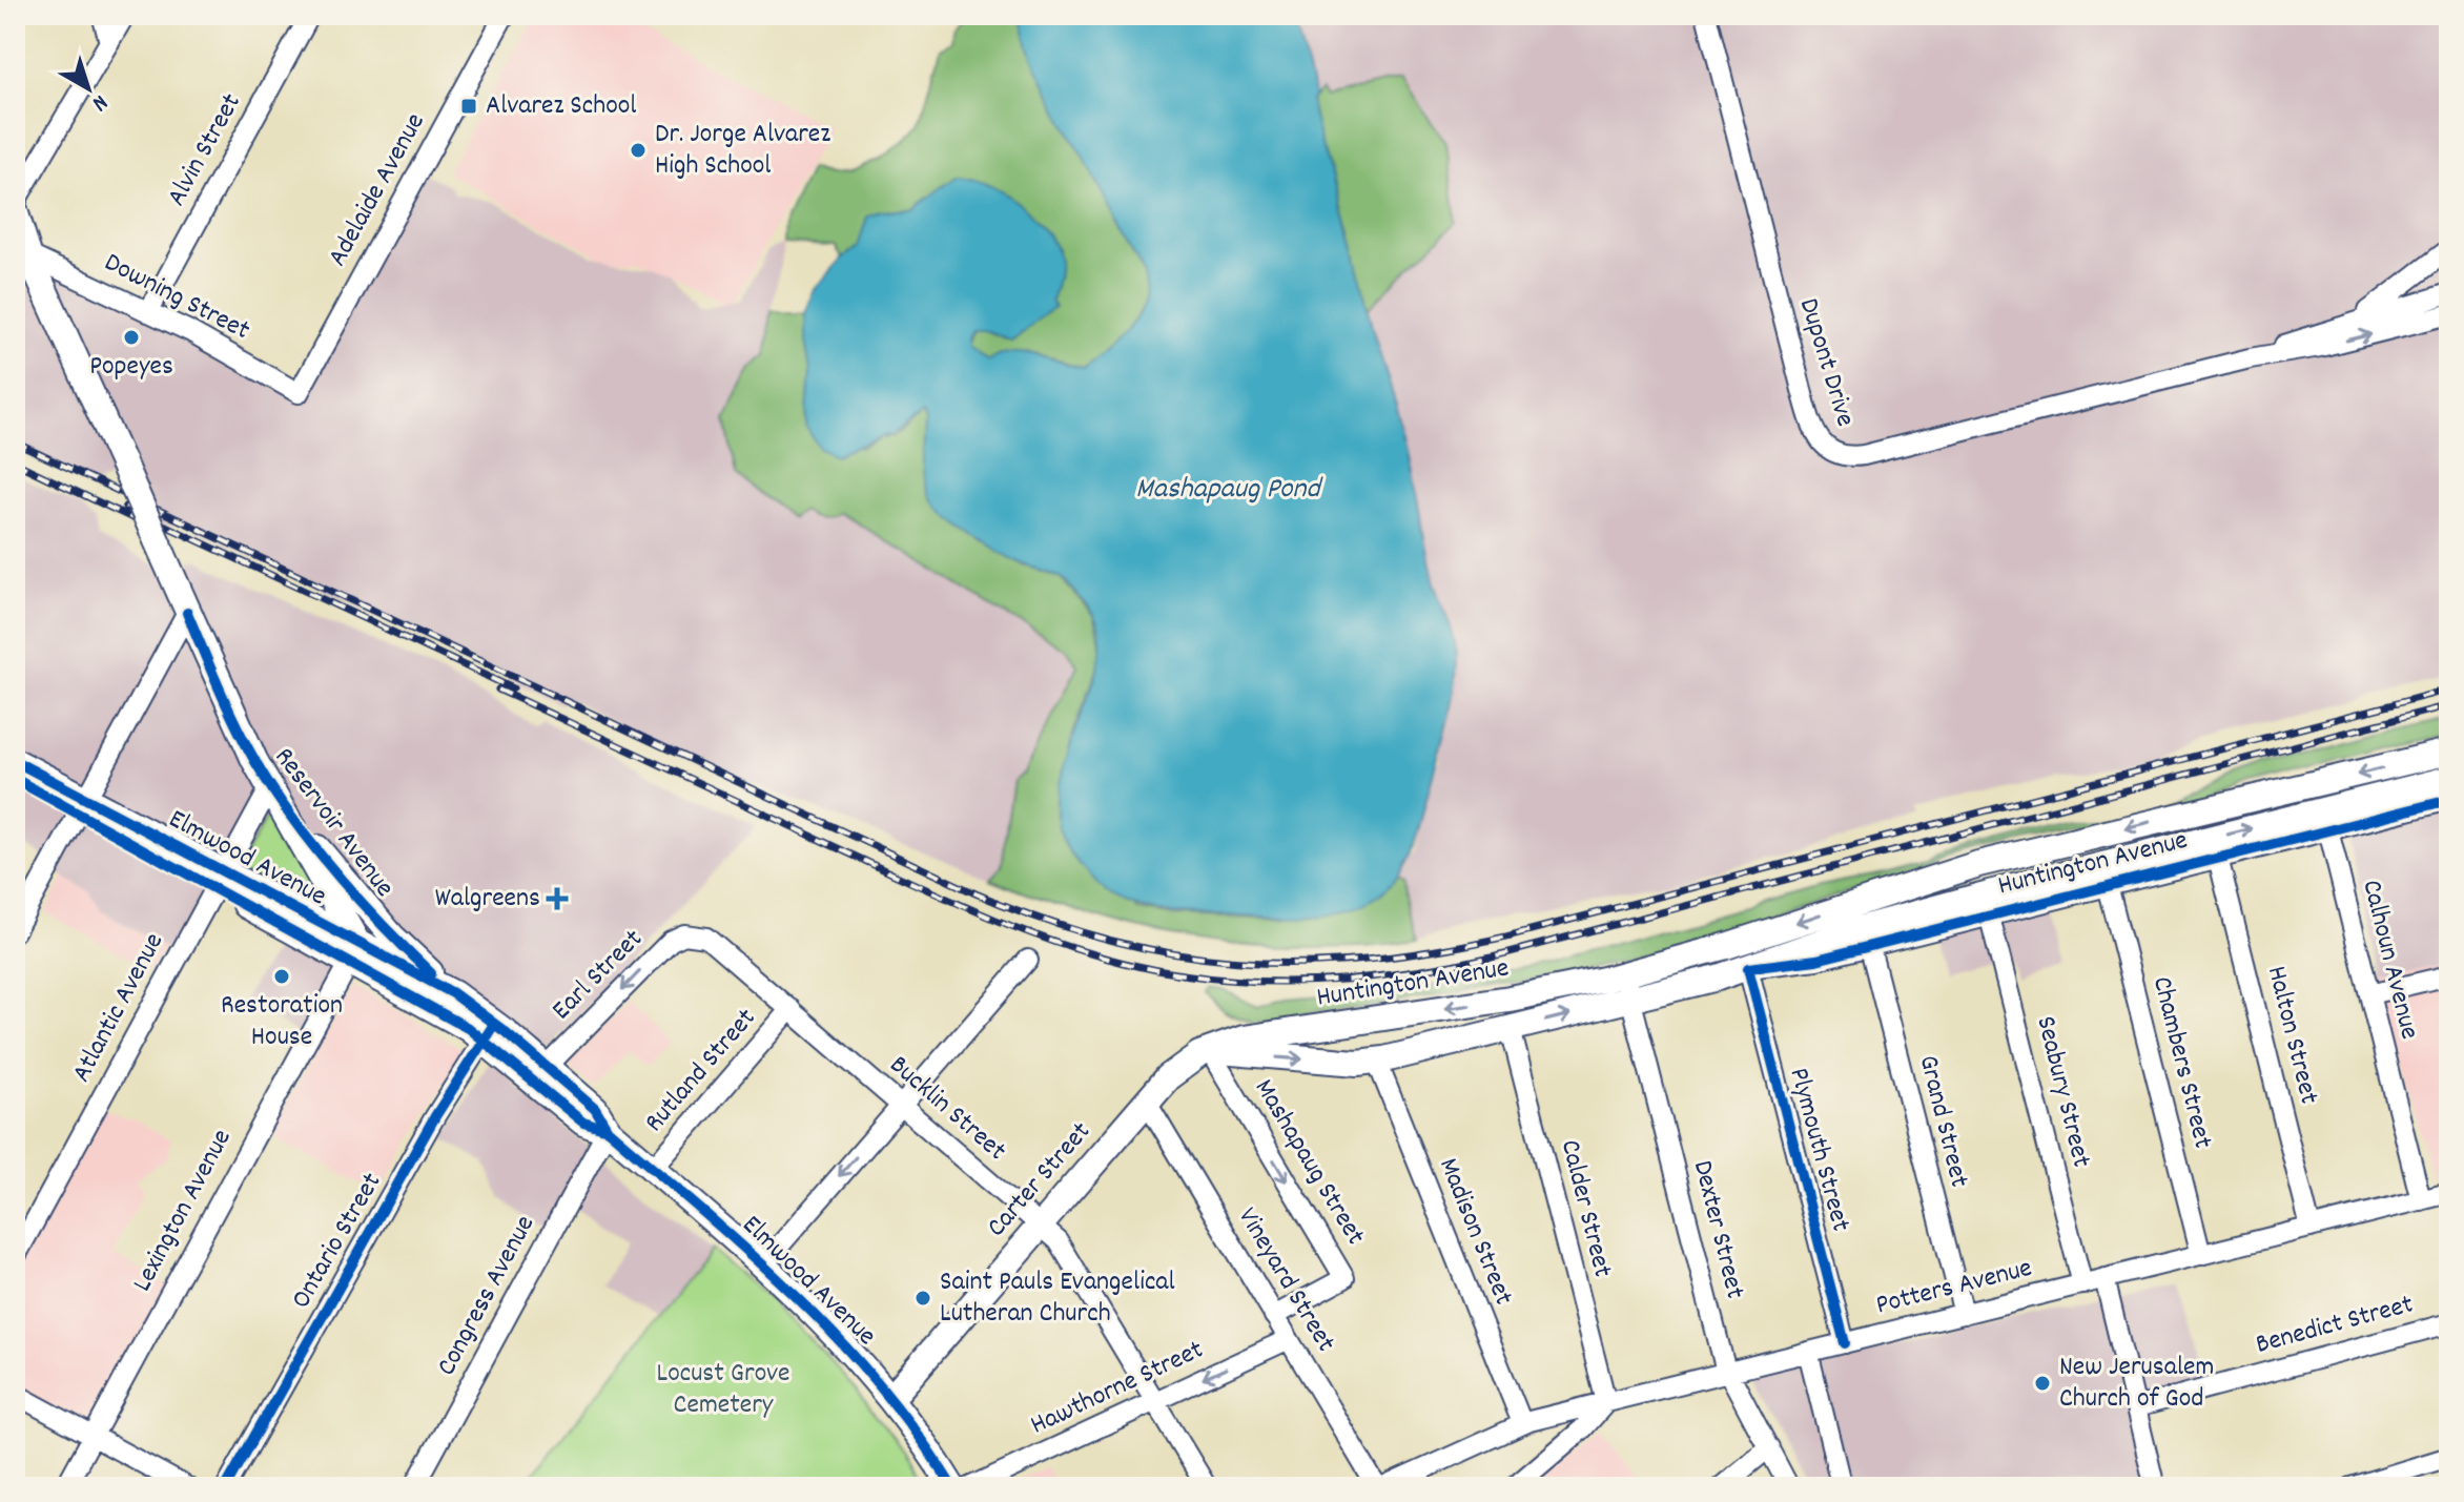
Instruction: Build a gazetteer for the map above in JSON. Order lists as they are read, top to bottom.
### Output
{
  "streets": {
    "main road": [
      "Reservoir Avenue",
      "Elmwood Avenue",
      "Huntington Avenue",
      "Carter Street"
    ],
    "street": [
      "Alvin Street",
      "Adelaide Avenue",
      "Downing Street",
      "Dupont Drive",
      "Calhoun Avenue",
      "Earl Street",
      "Atlantic Avenue",
      "Halton Street",
      "Chambers Street",
      "Rutland Street",
      "Seabury Street",
      "Bucklin Street",
      "Grand Street",
      "Plymouth Street",
      "Mashapaug Street",
      "Calder Street",
      "Lexington Avenue",
      "Dexter Street",
      "Madison Street",
      "Ontario Street",
      "Vineyard Street",
      "Potters Avenue",
      "Congress Avenue",
      "Benedict Street",
      "Hawthorne Street"
    ]
  },
  "crossings": [
    ["Alvin Street", "Downing Street"],
    ["Adelaide Avenue", "Downing Street"],
    ["Downing Street", "Reservoir Avenue"],
    ["Reservoir Avenue", "Elmwood Avenue"],
    ["Reservoir Avenue", "Atlantic Avenue"],
    ["Reservoir Avenue", "Lexington Avenue"],
    ["Elmwood Avenue", "Earl Street"],
    ["Elmwood Avenue", "Atlantic Avenue"],
    ["Elmwood Avenue", "Rutland Street"],
    ["Elmwood Avenue", "Carter Street"],
    ["Elmwood Avenue", "Lexington Avenue"],
    ["Elmwood Avenue", "Ontario Street"],
    ["Elmwood Avenue", "Congress Avenue"],
    ["Huntington Avenue", "Calhoun Avenue"],
    ["Huntington Avenue", "Halton Street"],
    ["Huntington Avenue", "Chambers Street"],
    ["Huntington Avenue", "Seabury Street"],
    ["Huntington Avenue", "Grand Street"],
    ["Huntington Avenue", "Plymouth Street"],
    ["Huntington Avenue", "Mashapaug Street"],
    ["Huntington Avenue", "Carter Street"],
    ["Huntington Avenue", "Calder Street"],
    ["Huntington Avenue", "Dexter Street"],
    ["Huntington Avenue", "Madison Street"],
    ["Calhoun Avenue", "Potters Avenue"],
    ["Earl Street", "Bucklin Street"],
    ["Halton Street", "Potters Avenue"],
    ["Chambers Street", "Potters Avenue"],
    ["Rutland Street", "Bucklin Street"],
    ["Seabury Street", "Potters Avenue"],
    ["Bucklin Street", "Carter Street"],
    ["Bucklin Street", "Hawthorne Street"],
    ["Grand Street", "Potters Avenue"],
    ["Plymouth Street", "Potters Avenue"],
    ["Mashapaug Street", "Carter Street"],
    ["Mashapaug Street", "Vineyard Street"],
    ["Carter Street", "Vineyard Street"],
    ["Calder Street", "Potters Avenue"],
    ["Dexter Street", "Potters Avenue"],
    ["Madison Street", "Potters Avenue"],
    ["Vineyard Street", "Potters Avenue"],
    ["Vineyard Street", "Hawthorne Street"]
  ],
  "one_way": ["Earl Street", "Hawthorne Street"],
  "water": ["Mashapaug Pond"],
  "parks": ["Locust Grove Cemetery"],
  "places": {
    "transit": ["Alvarez School"],
    "other": [
      "Dr. Jorge Alvarez High School",
      "Popeyes",
      "Restoration House",
      "Saint Pauls Evangelical Lutheran Church",
      "New Jerusalem Church of God"
    ],
    "health": ["Walgreens"]
  },
  "north": "bottom right"
}
